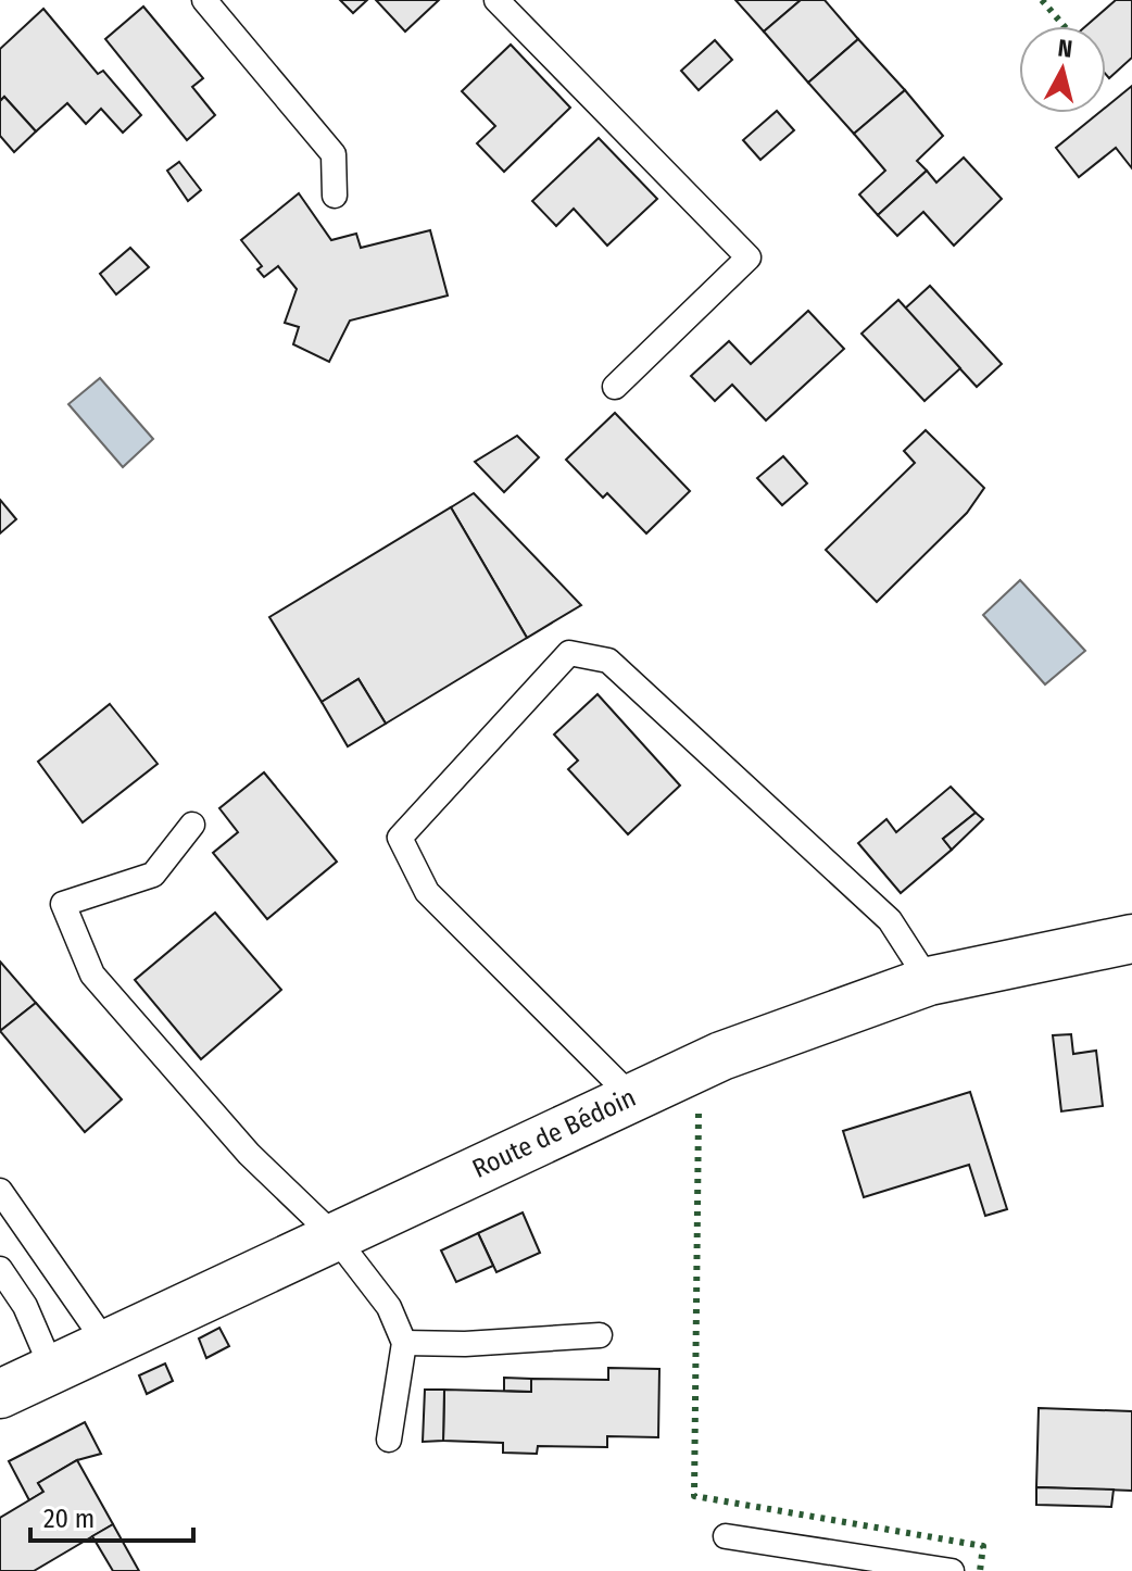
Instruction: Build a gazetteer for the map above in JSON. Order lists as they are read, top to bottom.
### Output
{
  "streets": {
    "main road": ["Route de Bédoin"]
  },
  "scale_bar": "20 m",
  "north": "top"
}
